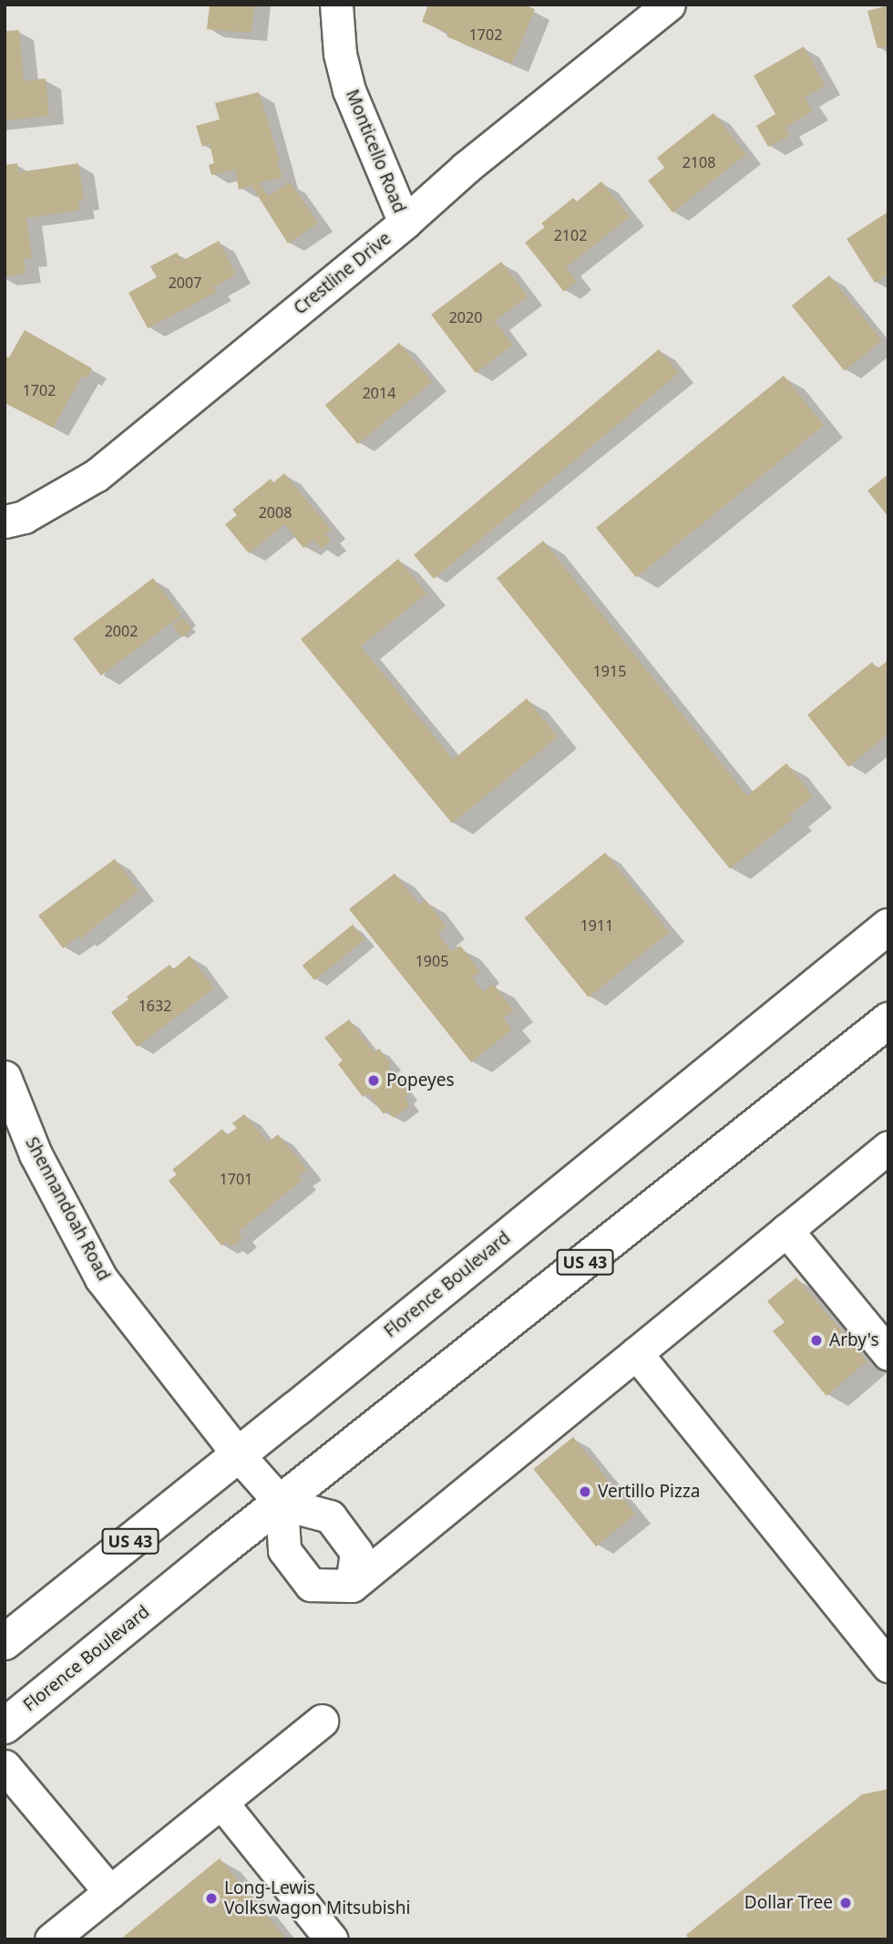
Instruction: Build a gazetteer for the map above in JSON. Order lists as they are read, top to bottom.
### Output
{
  "streets": {
    "highway": ["US 43", "Florence Boulevard"],
    "street": ["Monticello Road", "Crestline Drive", "Shennandoah Road"]
  },
  "crossings": [
    ["Monticello Road", "Crestline Drive"],
    ["Shennandoah Road", "Florence Boulevard"]
  ],
  "places": [
    "Popeyes",
    "Arby's",
    "Vertillo Pizza",
    "Long-Lewis Volkswagon Mitsubishi",
    "Dollar Tree"
  ],
  "house_numbers": [
    "1702",
    "2108",
    "2102",
    "2007",
    "2020",
    "1702",
    "2014",
    "2008",
    "2002",
    "1915",
    "1911",
    "1905",
    "1632",
    "1701"
  ]
}
